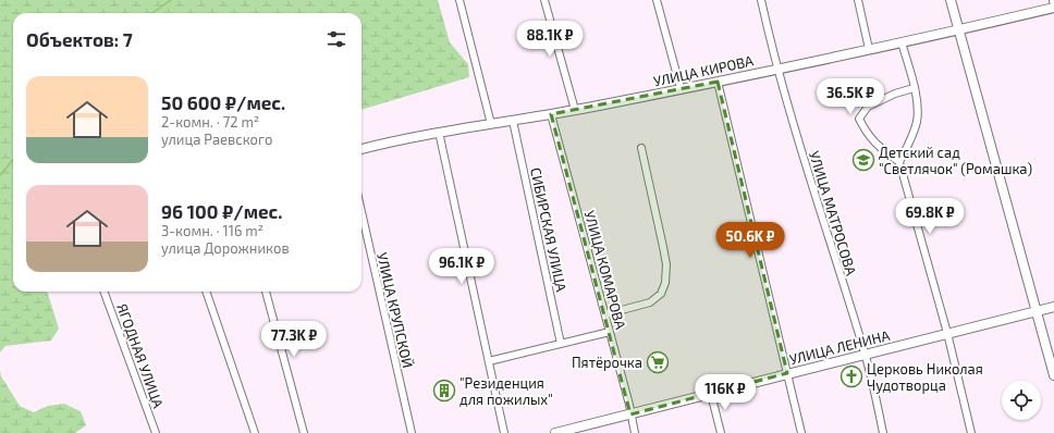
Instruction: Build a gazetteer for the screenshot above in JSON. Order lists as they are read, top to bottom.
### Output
{
  "streets": {
    "street": [
      "УЛИЦА КИРОВА",
      "УЛИЦА МАТРОСОВА",
      "СИБИРСКАЯ УЛИЦА",
      "УЛИЦА КОМАРОВА",
      "УЛИЦА КРУПСКОЙ",
      "УЛИЦА ЛЕНИНА",
      "ЯГОДНАЯ УЛИЦА"
    ]
  },
  "crossings": [
    ["УЛИЦА КИРОВА", "УЛИЦА МАТРОСОВА"],
    ["УЛИЦА КИРОВА", "СИБИРСКАЯ УЛИЦА"],
    ["УЛИЦА КИРОВА", "УЛИЦА КОМАРОВА"],
    ["УЛИЦА МАТРОСОВА", "УЛИЦА ЛЕНИНА"],
    ["УЛИЦА КОМАРОВА", "УЛИЦА ЛЕНИНА"]
  ],
  "places": {
    "school or university": ["Детский сад \"Светлячок\" (Ромашка)"],
    "supermarket": ["Пятёрочка"],
    "church": ["Церковь Николая Чудотворца"],
    "building": ["\"Резиденция для пожилых\""]
  },
  "page": {
    "heading": "Объектов: 7",
    "price": [
      "88.1K ₽",
      "36.5K ₽",
      "69.8K ₽",
      "50.6K ₽",
      "96.1K ₽",
      "77.3K ₽",
      "116K ₽"
    ],
    "list": [
      {
        "name": "50 600 ₽/мес.",
        "note": "2-комн. · 72 m² · улица Раевского"
      },
      {
        "name": "96 100 ₽/мес.",
        "note": "3-комн. · 116 m² · улица Дорожников"
      }
    ]
  }
}
